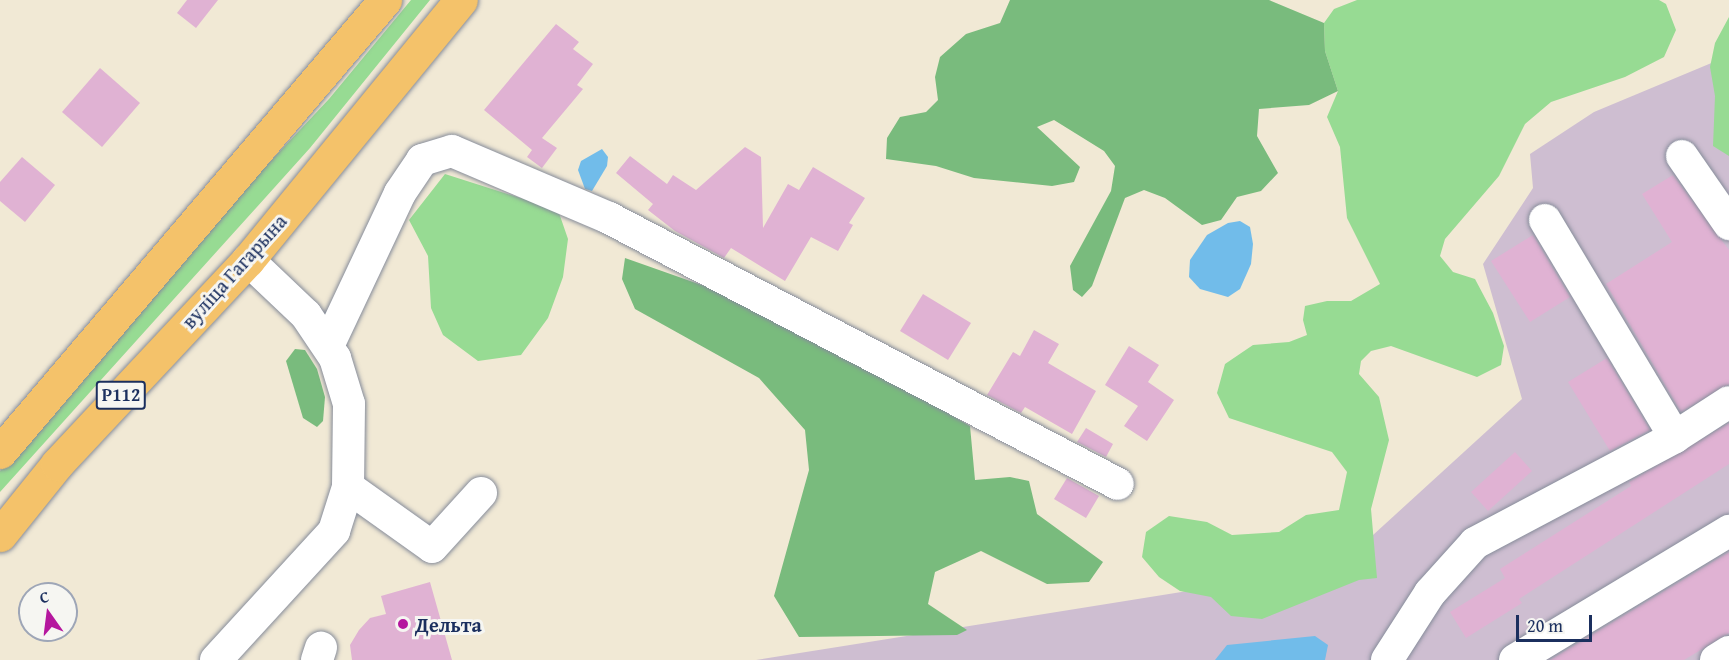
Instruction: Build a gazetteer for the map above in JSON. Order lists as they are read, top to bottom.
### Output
{
  "streets": {
    "main road": ["вуліца Гагарына", "Р112"]
  },
  "places": ["Дельта"],
  "scale_bar": "20 m",
  "north": "top"
}
